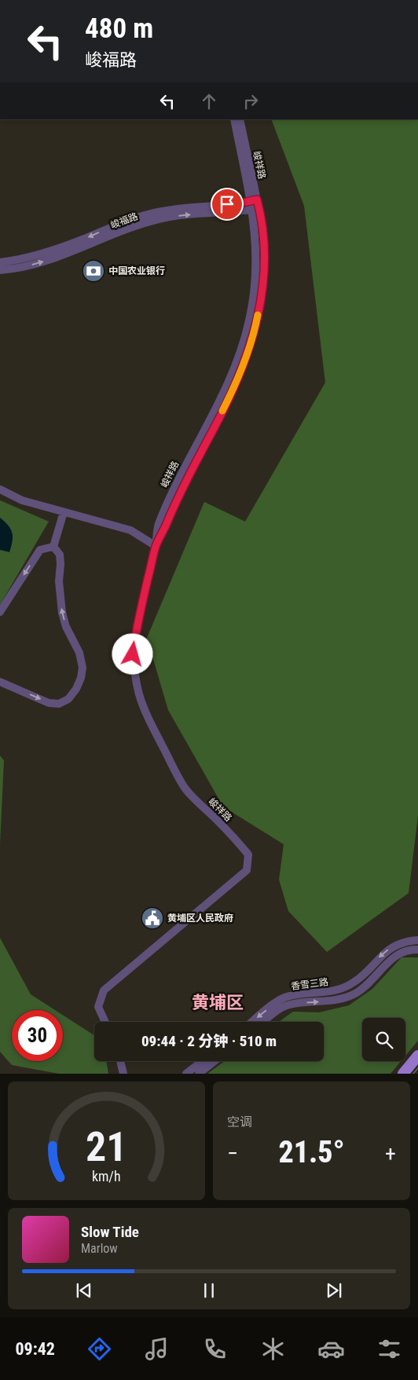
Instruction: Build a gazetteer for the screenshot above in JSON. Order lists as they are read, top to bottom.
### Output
{
  "streets": {
    "street": ["峻祥路", "峻福路", "香雪三路"]
  },
  "crossings": [
    ["峻祥路", "峻福路"]
  ],
  "districts": ["黄埔区"],
  "places": {
    "bank": ["中国农业银行"],
    "public building": ["黄埔区人民政府"]
  },
  "page": {
    "turn": ["480 m", "峻福路"],
    "limit": "30",
    "trip": "09:44 · 2 分钟 · 510 m",
    "tile": "空调",
    "heat": ["−", "21.5°", "+"],
    "song": ["Slow Tide", "Marlow"],
    "tabs": "09:42",
    "gauge": ["21", "km/h"]
  }
}
